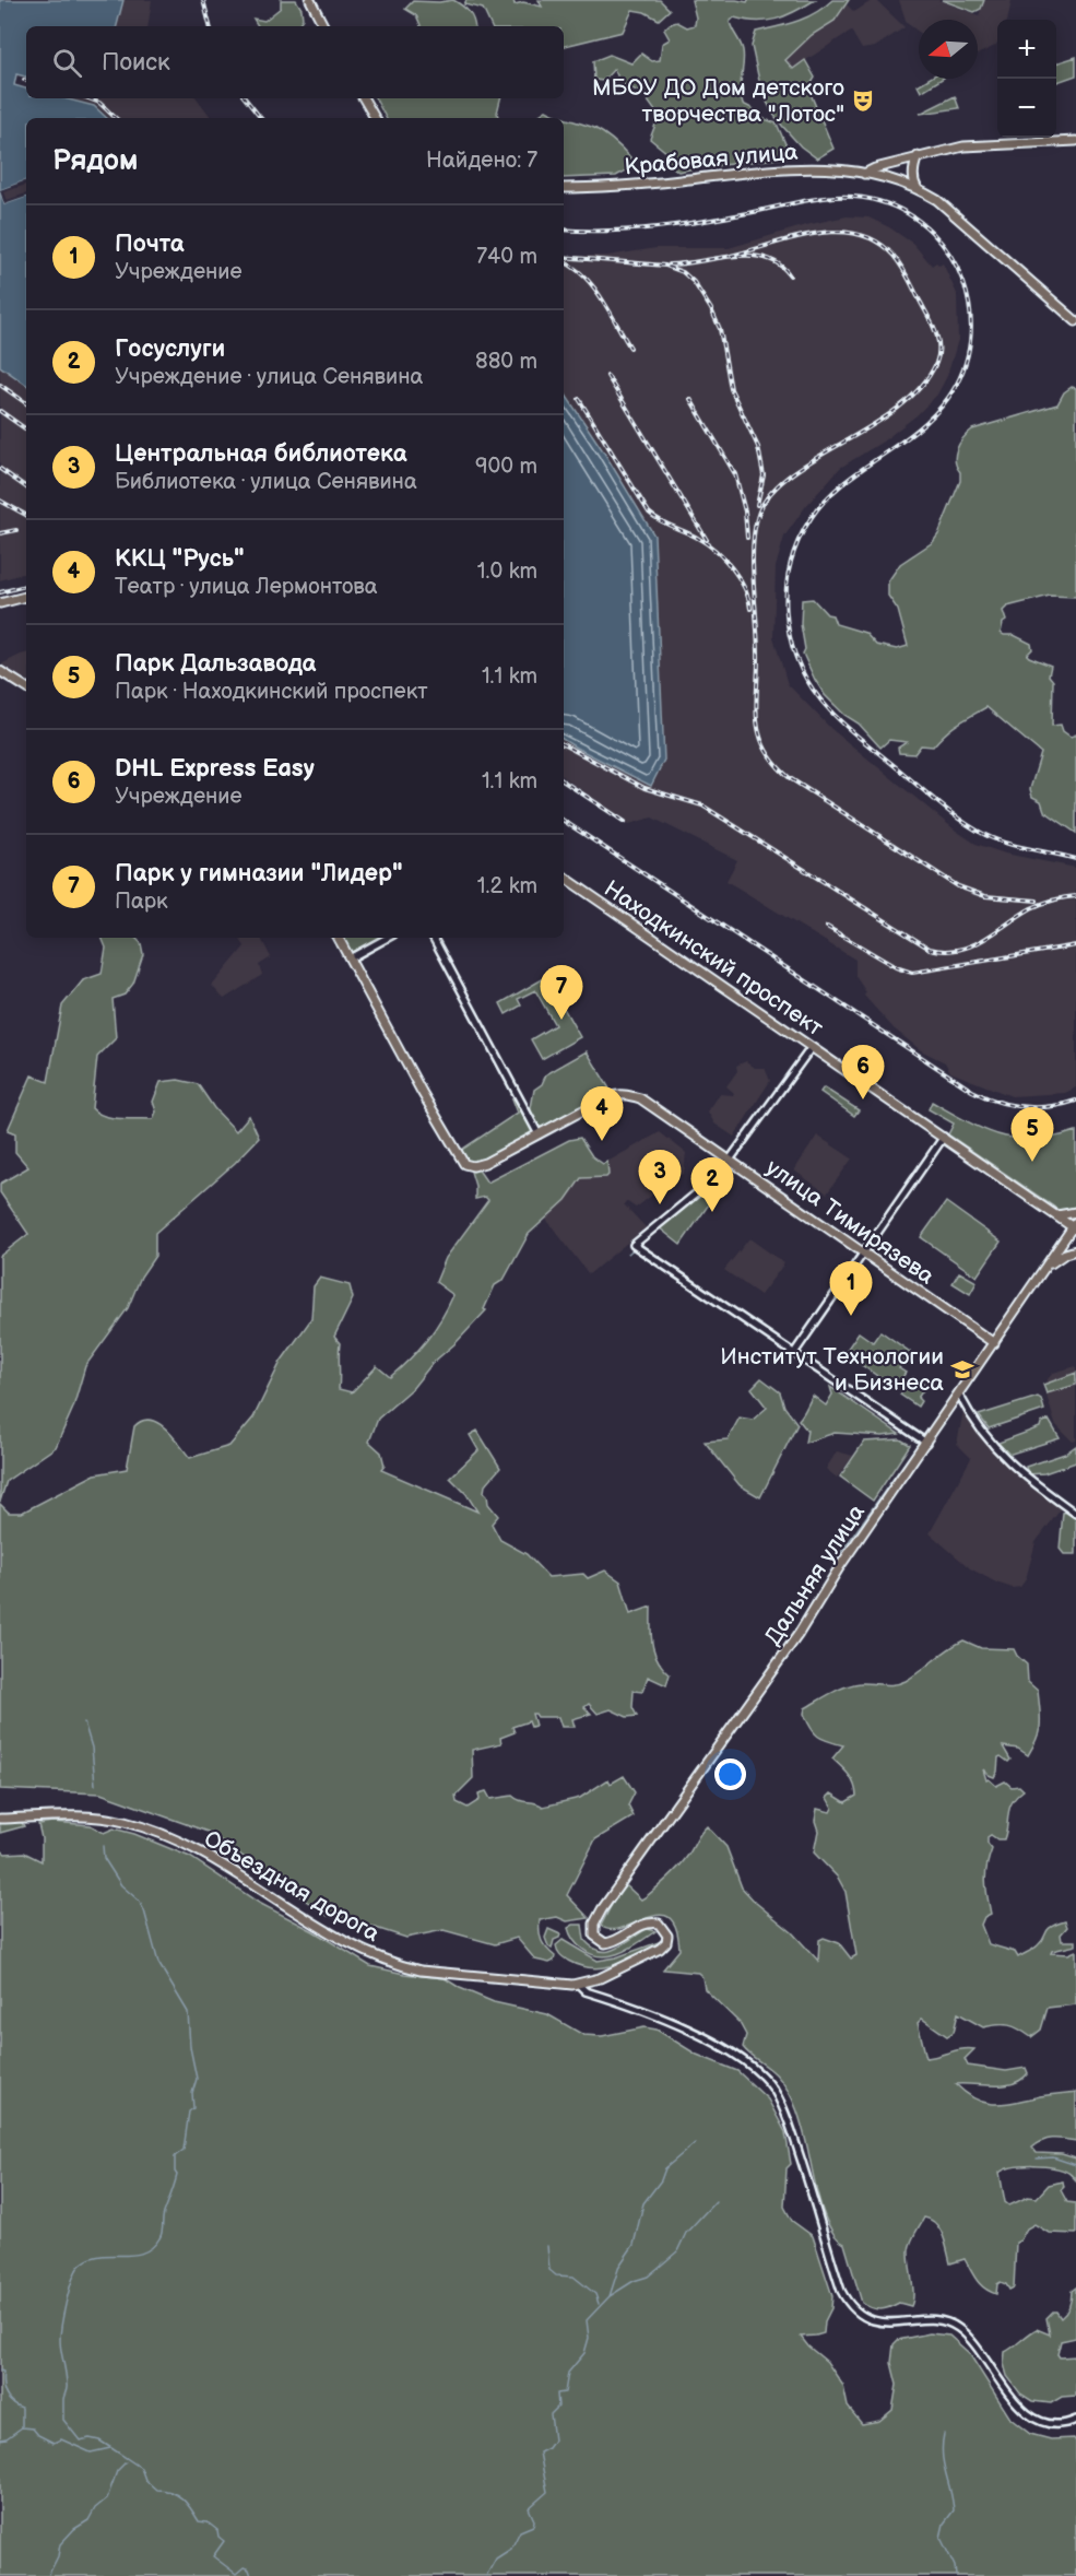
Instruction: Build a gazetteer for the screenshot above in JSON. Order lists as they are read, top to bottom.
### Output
{
  "streets": {
    "main road": [
      "Крабовая улица",
      "Находкинский проспект",
      "улица Тимирязева",
      "Дальняя улица",
      "Объездная дорога"
    ]
  },
  "crossings": [
    ["Находкинский проспект", "Дальняя улица"],
    ["улица Тимирязева", "Дальняя улица"],
    ["Дальняя улица", "Объездная дорога"]
  ],
  "places": {
    "theatre": ["МБОУ ДО Дом детского творчества \"Лотос\""],
    "school or university": ["Институт Технологии и Бизнеса"]
  },
  "north": "left",
  "page": {
    "map_buttons": ["+", "−"],
    "search": "Поиск",
    "heading": ["Рядом", "Найдено: 7"],
    "list": [
      {
        "mark": "1",
        "name": "Почта",
        "note": "Учреждение",
        "value": "740 m"
      },
      {
        "mark": "2",
        "name": "Госуслуги",
        "note": "Учреждение · улица Сенявина",
        "value": "880 m"
      },
      {
        "mark": "3",
        "name": "Центральная библиотека",
        "note": "Библиотека · улица Сенявина",
        "value": "900 m"
      },
      {
        "mark": "4",
        "name": "ККЦ \"Русь\"",
        "note": "Театр · улица Лермонтова",
        "value": "1.0 km"
      },
      {
        "mark": "5",
        "name": "Парк Дальзавода",
        "note": "Парк · Находкинский проспект",
        "value": "1.1 km"
      },
      {
        "mark": "6",
        "name": "DHL Express Easy",
        "note": "Учреждение",
        "value": "1.1 km"
      },
      {
        "mark": "7",
        "name": "Парк у гимназии \"Лидер\"",
        "note": "Парк",
        "value": "1.2 km"
      }
    ],
    "pins": [
      "7",
      "6",
      "4",
      "5",
      "3",
      "2",
      "1"
    ]
  }
}
